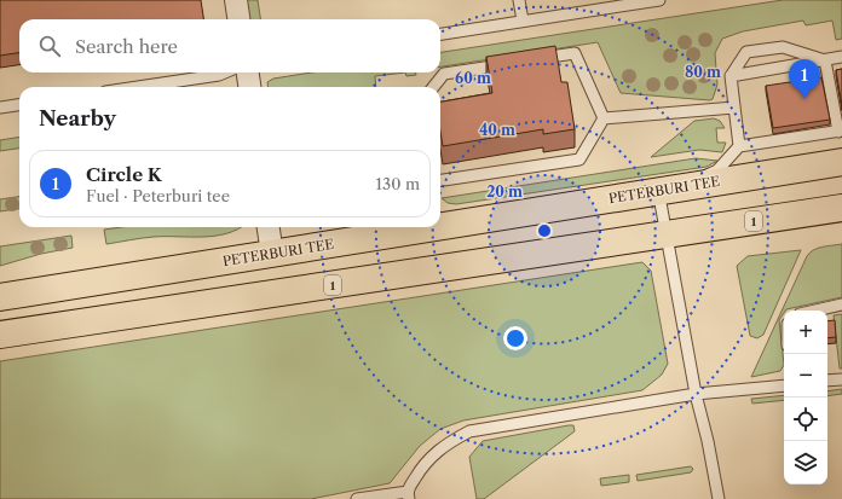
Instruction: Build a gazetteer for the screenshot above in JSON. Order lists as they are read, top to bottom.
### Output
{
  "streets": {
    "highway": ["PETERBURI TEE", "1"]
  },
  "page": {
    "search": "Search here",
    "pins": "1",
    "heading": "Nearby",
    "list": [
      {
        "mark": "1",
        "name": "Circle K",
        "note": "Fuel · Peterburi tee",
        "value": "130 m"
      }
    ],
    "map_buttons": ["+", "−"]
  },
  "rings": [
    "80 m",
    "60 m",
    "40 m",
    "20 m"
  ]
}
